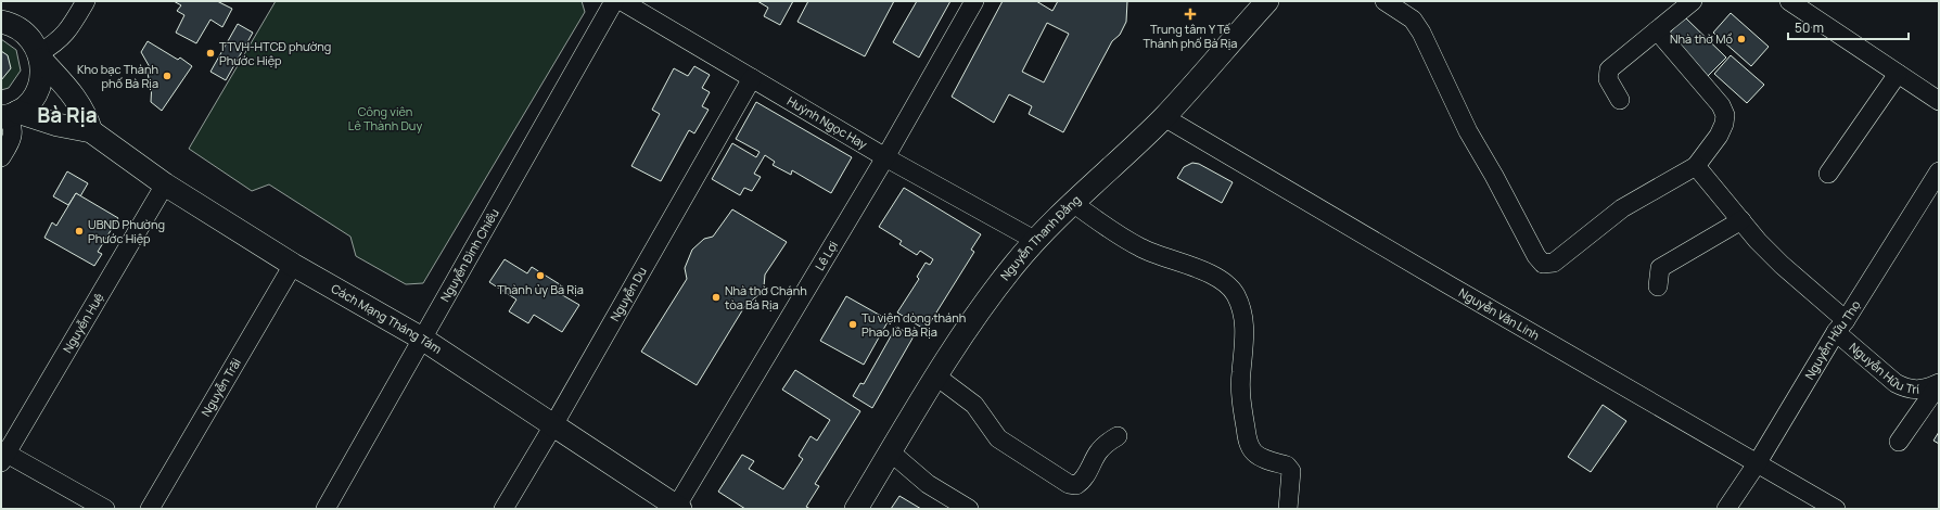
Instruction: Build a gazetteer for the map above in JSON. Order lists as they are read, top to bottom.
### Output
{
  "streets": {
    "main road": ["Nguyễn Thanh Đằng", "Cách Mạng Tháng Tám"],
    "street": [
      "Huỳnh Ngọc Hay",
      "Nguyễn Đình Chiểu",
      "Lê Lợi",
      "Nguyễn Du",
      "Nguyễn Văn Linh",
      "Nguyễn Huệ",
      "Nguyễn Hữu Thọ",
      "Nguyễn Hữu Trí",
      "Nguyễn Trãi"
    ]
  },
  "crossings": [
    ["Huỳnh Ngọc Hay", "Nguyễn Thanh Đằng"],
    ["Huỳnh Ngọc Hay", "Lê Lợi"],
    ["Huỳnh Ngọc Hay", "Nguyễn Du"],
    ["Nguyễn Thanh Đằng", "Nguyễn Văn Linh"],
    ["Nguyễn Đình Chiểu", "Cách Mạng Tháng Tám"],
    ["Lê Lợi", "Cách Mạng Tháng Tám"],
    ["Nguyễn Du", "Cách Mạng Tháng Tám"],
    ["Nguyễn Văn Linh", "Nguyễn Hữu Thọ"],
    ["Cách Mạng Tháng Tám", "Nguyễn Huệ"],
    ["Cách Mạng Tháng Tám", "Nguyễn Trãi"],
    ["Nguyễn Hữu Thọ", "Nguyễn Hữu Trí"]
  ],
  "districts": ["Bà Rịa"],
  "parks": ["Công viên Lê Thành Duy"],
  "places": {
    "health": ["Trung tâm Y Tế Thành phố Bà Rịa"],
    "other": [
      "Nhà thờ Mồ",
      "TTVH-HTCĐ phường Phước Hiệp",
      "Kho bạc Thành phố Bà Rịa",
      "UBND Phường Phước Hiệp",
      "Thành ủy Bà Rịa",
      "Nhà thờ Chánh tòa Bà Rịa",
      "Tu viện dòng thánh Phao lô Bà Rịa"
    ]
  },
  "scale_bar": "50 m"
}
